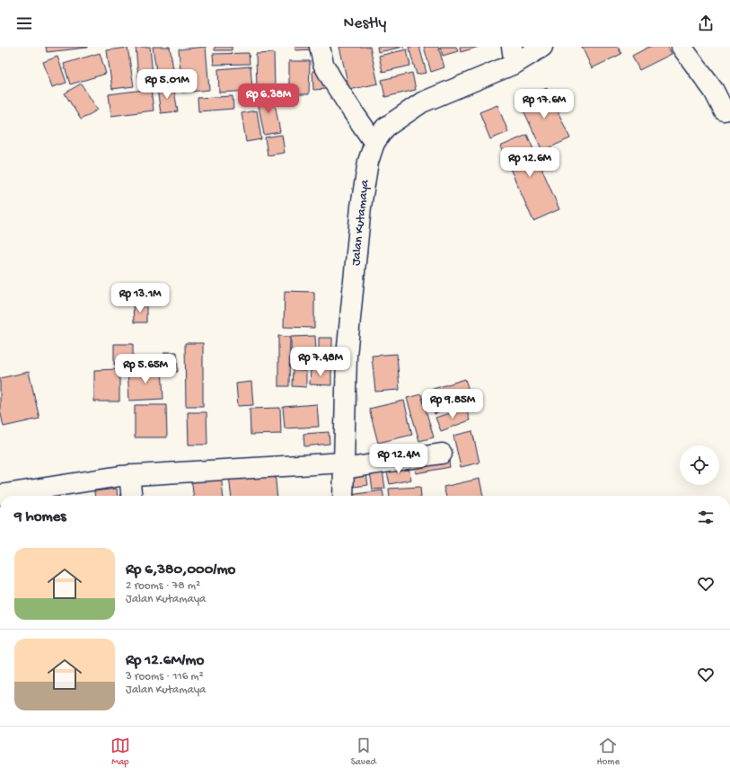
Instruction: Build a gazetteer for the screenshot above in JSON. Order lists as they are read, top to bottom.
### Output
{
  "streets": {
    "street": ["Jalan Kutamaya"]
  },
  "page": {
    "header": "Nestly",
    "price": [
      "Rp 5.01M",
      "Rp 6.38M",
      "Rp 17.6M",
      "Rp 12.6M",
      "Rp 13.1M",
      "Rp 7.48M",
      "Rp 5.65M",
      "Rp 9.85M",
      "Rp 12.4M"
    ],
    "heading": "9 homes",
    "list": [
      {
        "name": "Rp 6,380,000/mo",
        "note": "2 rooms · 78 m² · Jalan Kutamaya"
      },
      {
        "name": "Rp 12.6M/mo",
        "note": "3 rooms · 116 m² · Jalan Kutamaya"
      }
    ],
    "tabs": ["Map", "Saved", "Home"]
  }
}
